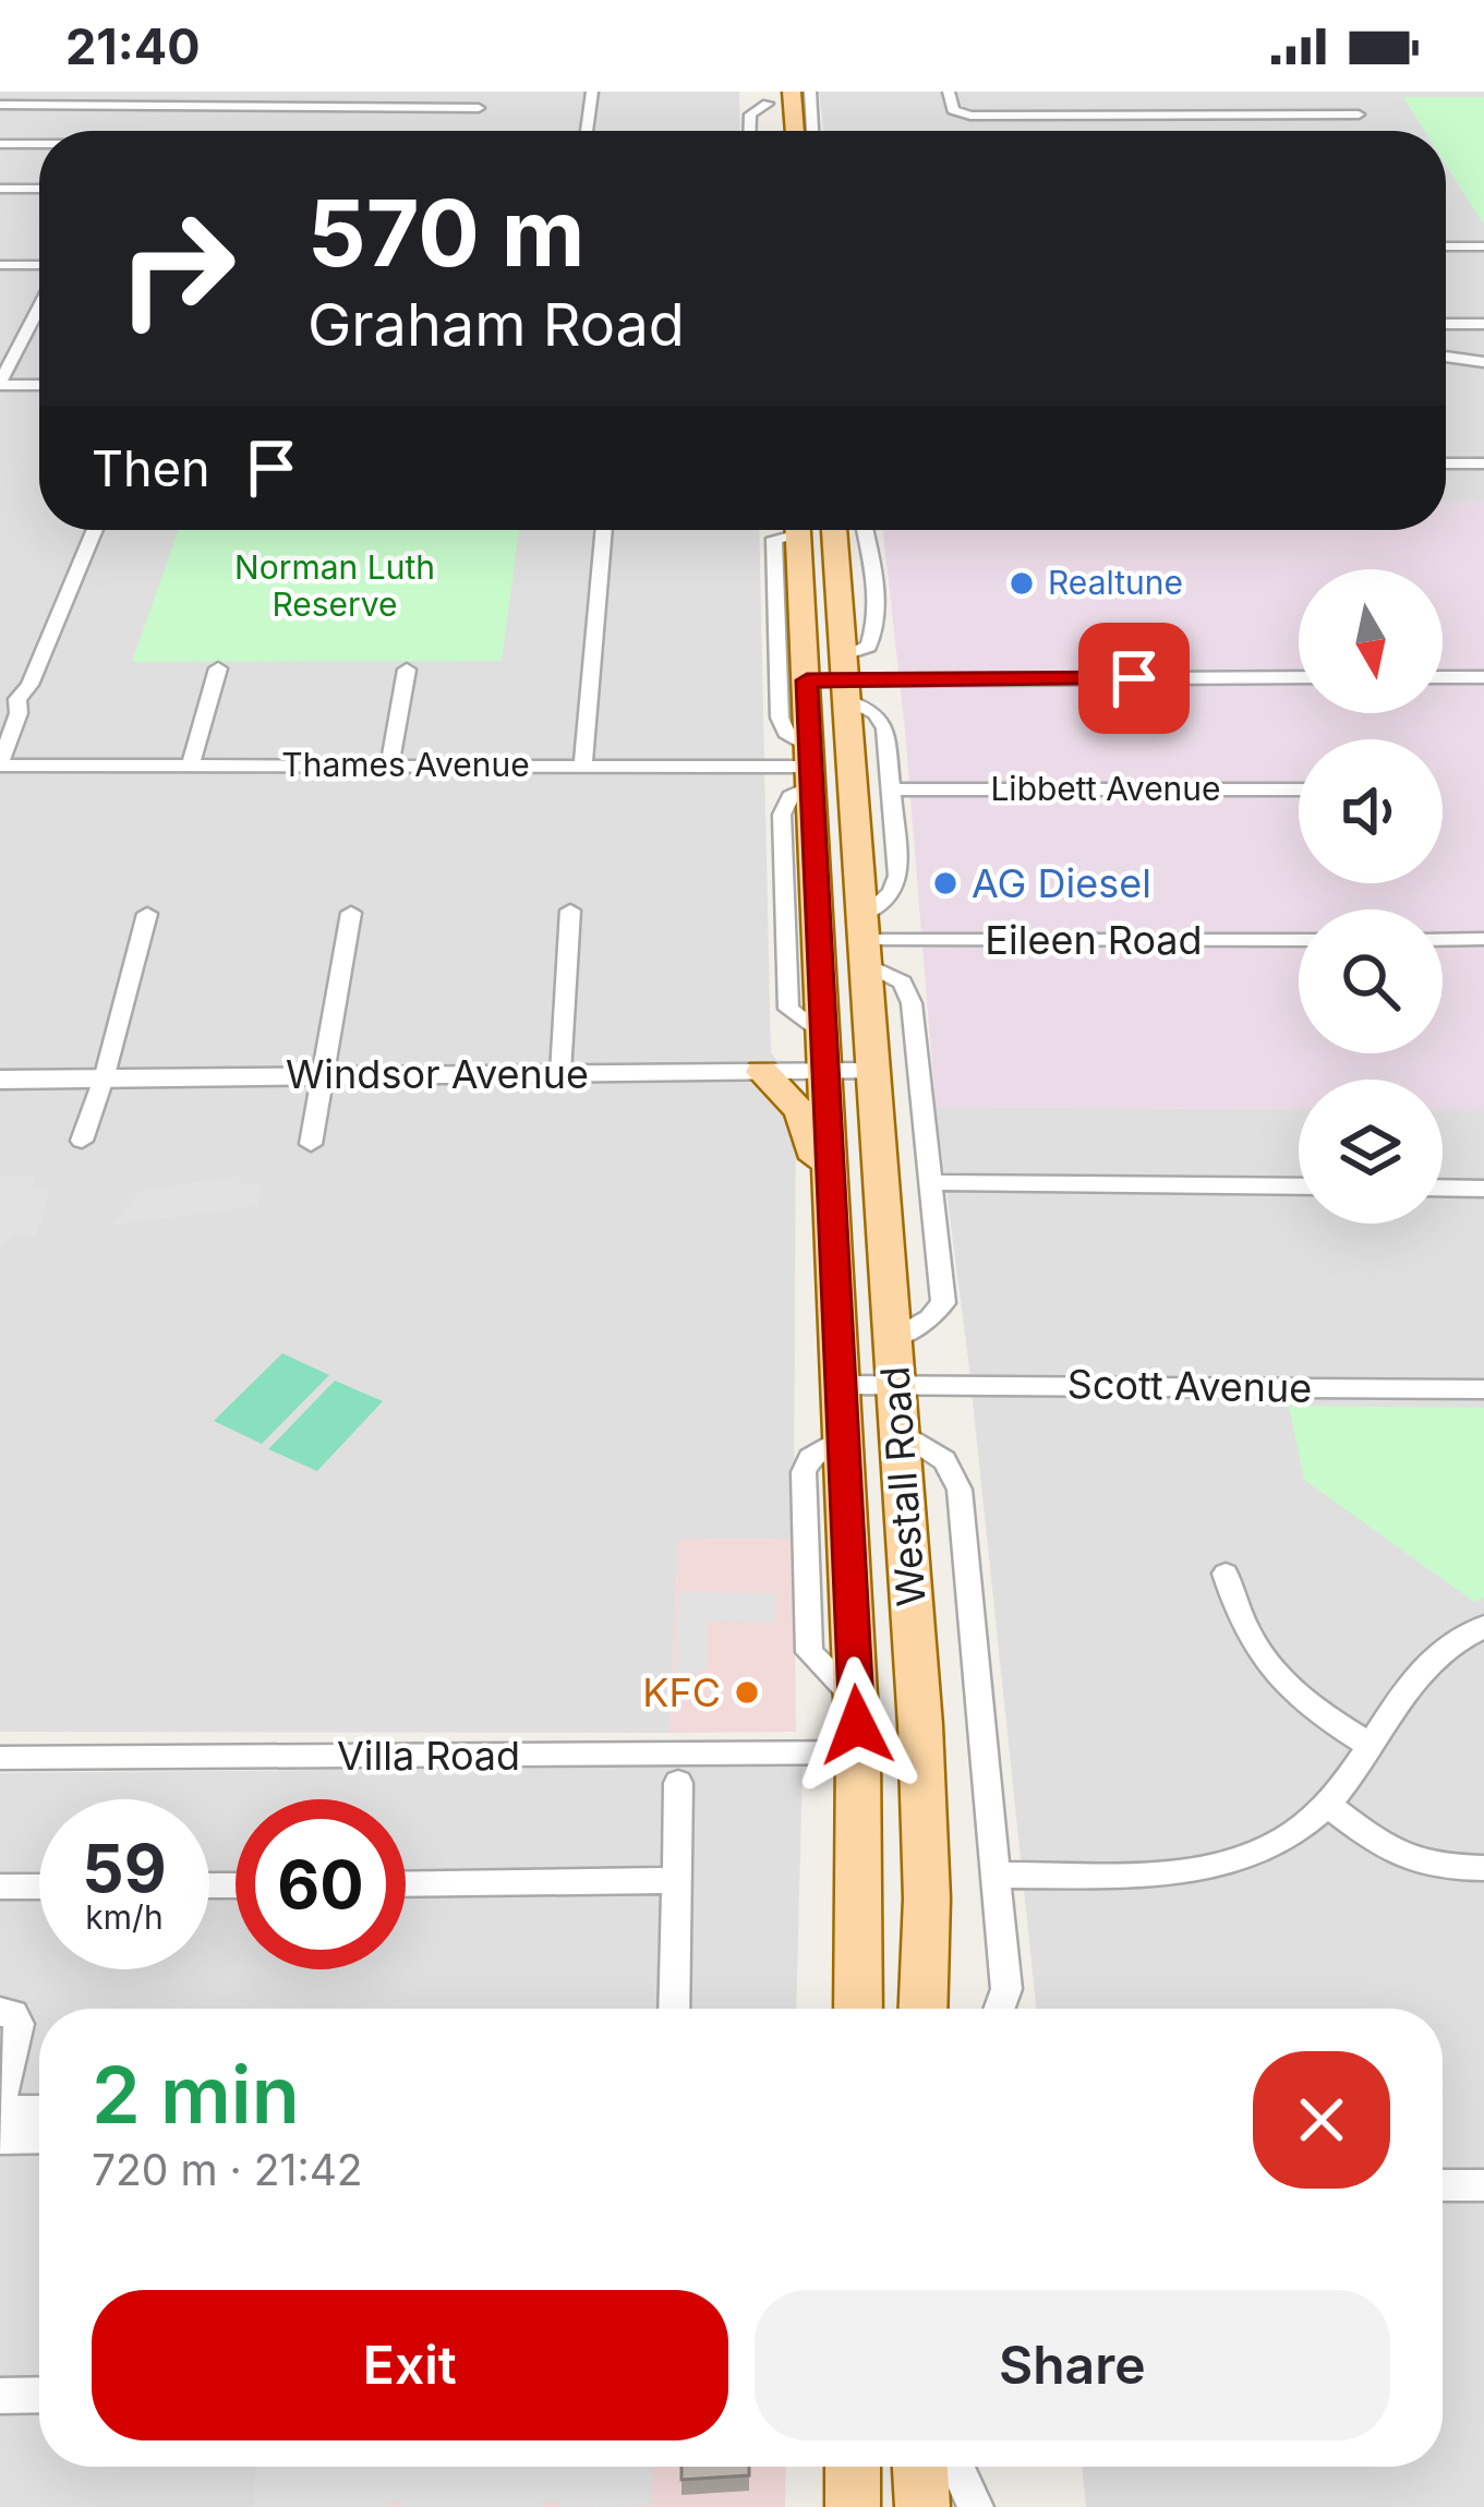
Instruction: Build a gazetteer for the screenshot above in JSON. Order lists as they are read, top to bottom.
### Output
{
  "streets": {
    "main road": ["Westall Road"],
    "street": [
      "Thames Avenue",
      "Libbett Avenue",
      "Eileen Road",
      "Windsor Avenue",
      "Scott Avenue",
      "Villa Road"
    ]
  },
  "crossings": [
    ["Thames Avenue", "Westall Road"],
    ["Libbett Avenue", "Westall Road"],
    ["Eileen Road", "Westall Road"],
    ["Windsor Avenue", "Westall Road"],
    ["Scott Avenue", "Westall Road"],
    ["Westall Road", "Villa Road"]
  ],
  "parks": ["Norman Luth Reserve"],
  "places": ["Realtune", "AG Diesel", "KFC"],
  "north": "bottom",
  "page": {
    "status": "21:40",
    "turn": ["570 m", "Graham Road"],
    "then": "Then",
    "speed": "59 km/h",
    "limit": "60",
    "heading": ["2 min", "720 m · 21:42"],
    "buttons": ["Exit", "Share"]
  }
}
